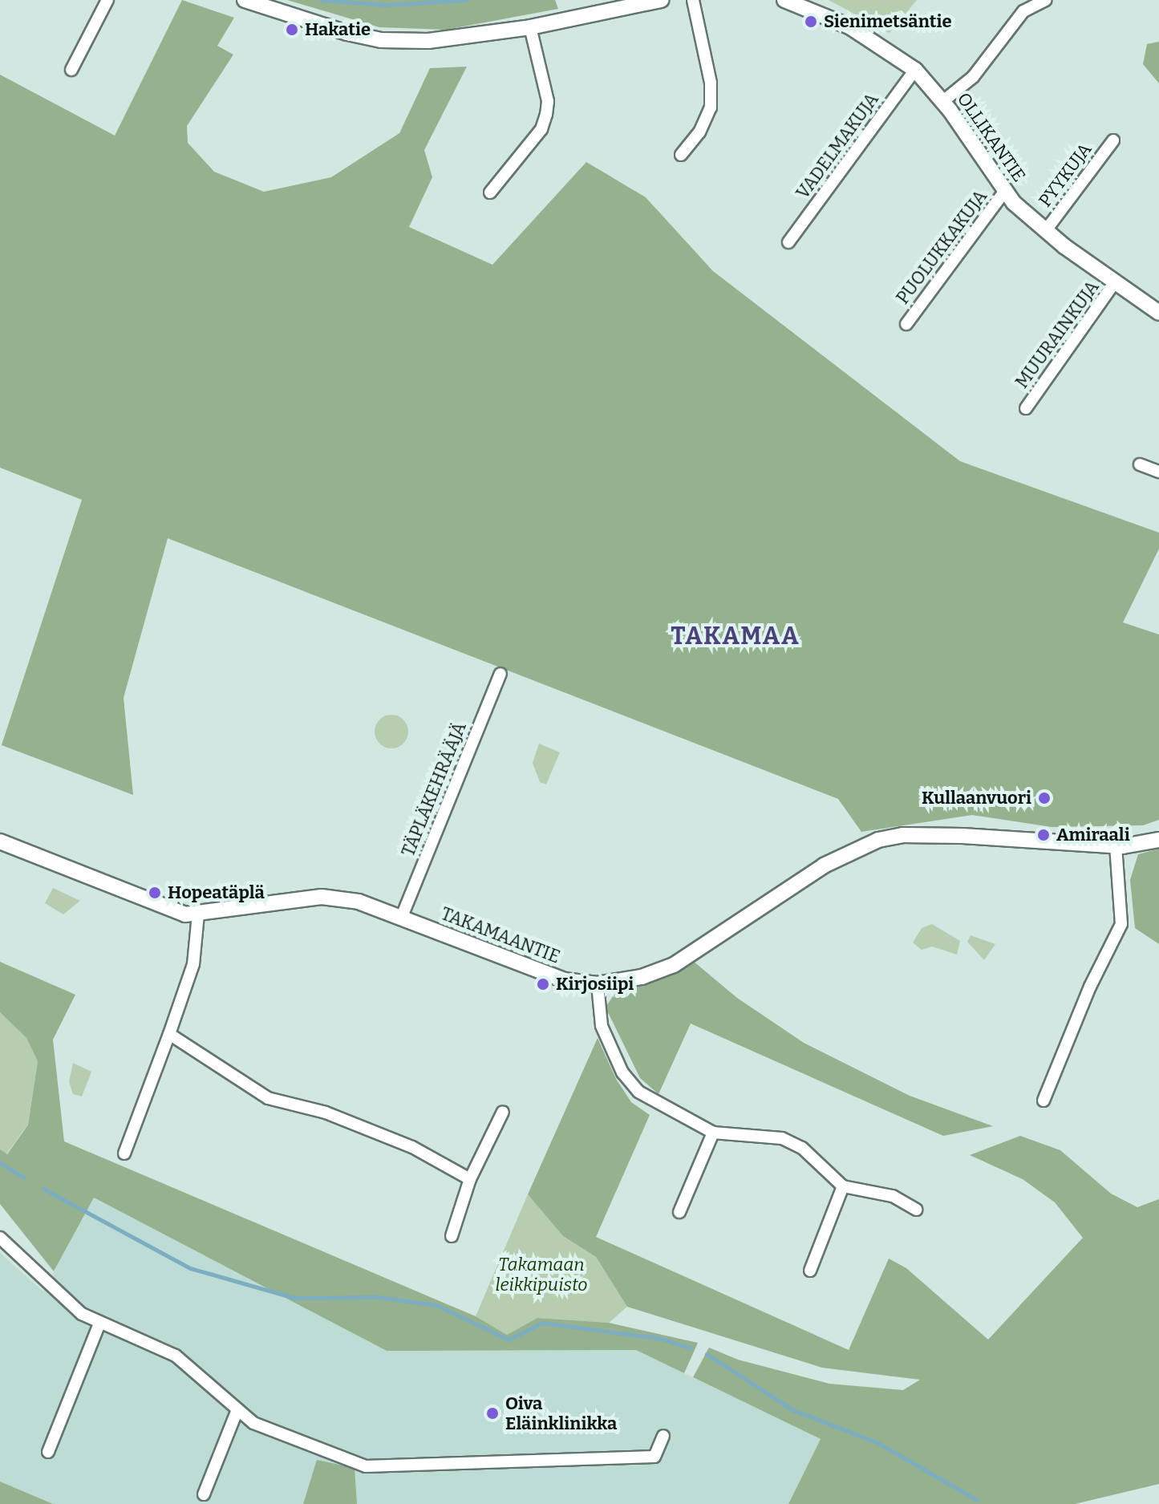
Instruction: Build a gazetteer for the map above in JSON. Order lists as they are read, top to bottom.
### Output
{
  "streets": {
    "street": [
      "OLLIKANTIE",
      "VADELMAKUJA",
      "PYYKUJA",
      "PUOLUKKAKUJA",
      "MUURAINKUJA",
      "TÄPLÄKEHRÄÄJÄ",
      "TAKAMAANTIE"
    ]
  },
  "crossings": [
    ["OLLIKANTIE", "VADELMAKUJA"],
    ["OLLIKANTIE", "PYYKUJA"],
    ["OLLIKANTIE", "PUOLUKKAKUJA"],
    ["OLLIKANTIE", "MUURAINKUJA"],
    ["TÄPLÄKEHRÄÄJÄ", "TAKAMAANTIE"]
  ],
  "districts": ["TAKAMAA"],
  "parks": ["Takamaan leikkipuisto"],
  "places": [
    "Sienimetsäntie",
    "Hakatie",
    "Kullaanvuori",
    "Amiraali",
    "Hopeatäplä",
    "Kirjosiipi",
    "Oiva Eläinklinikka"
  ]
}
